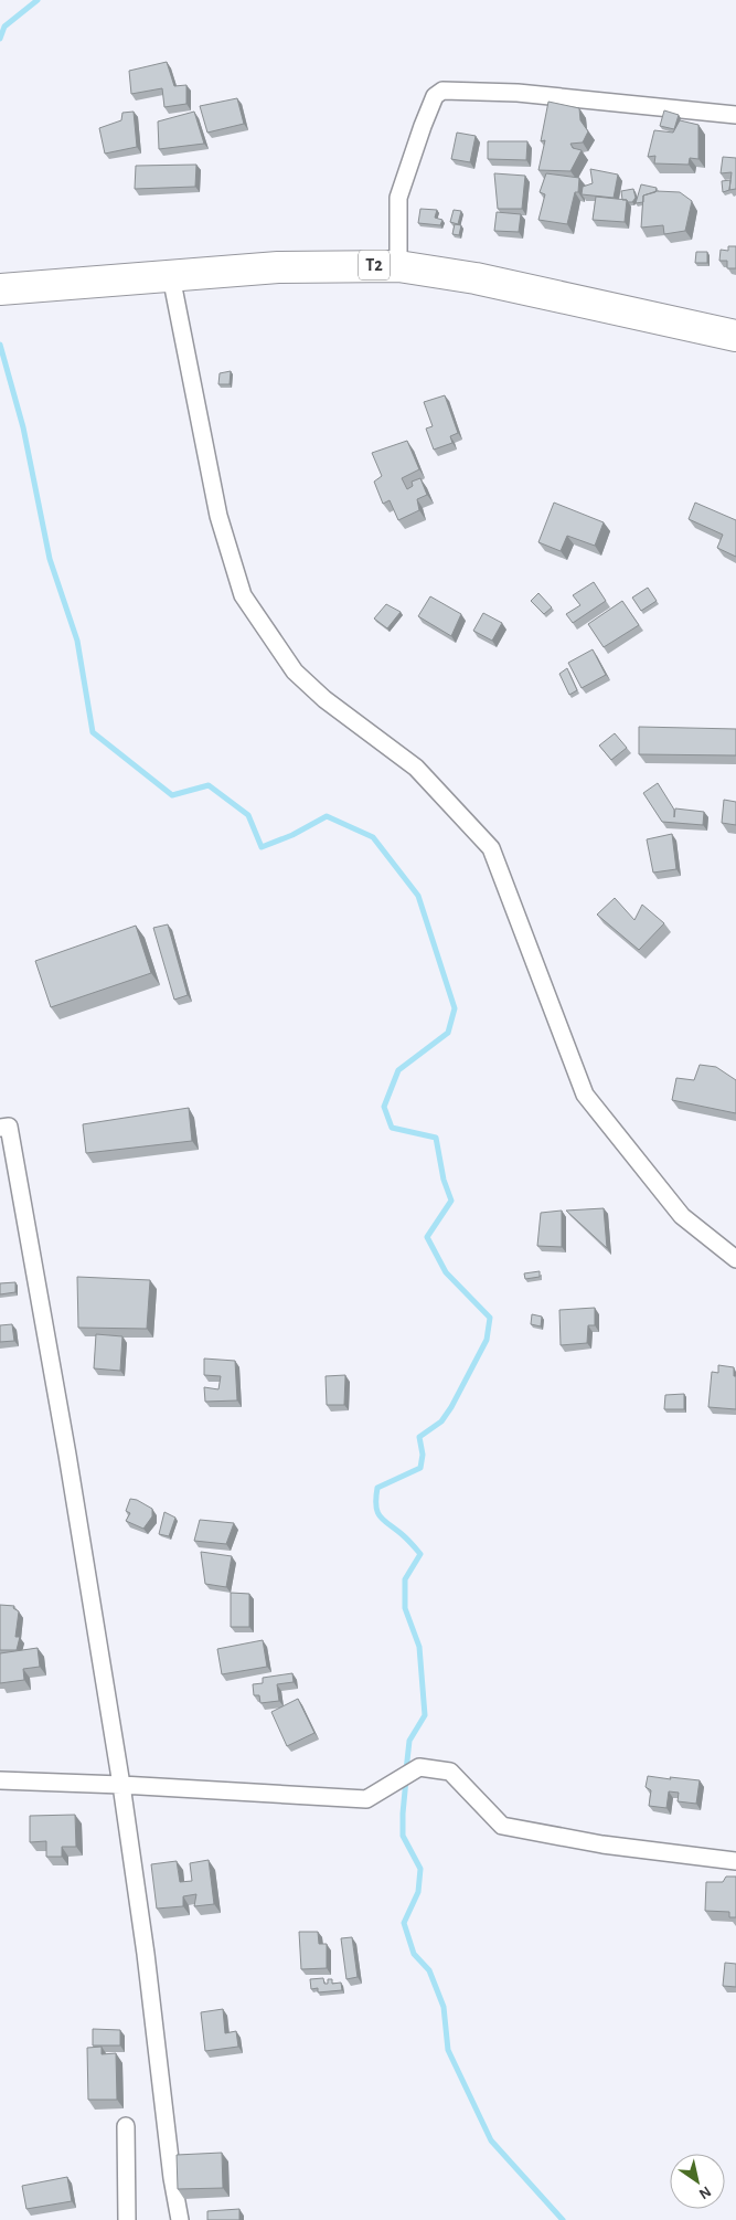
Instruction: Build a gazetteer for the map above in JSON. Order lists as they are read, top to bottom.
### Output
{
  "streets": {
    "highway": ["T2"]
  },
  "north": "bottom right"
}
